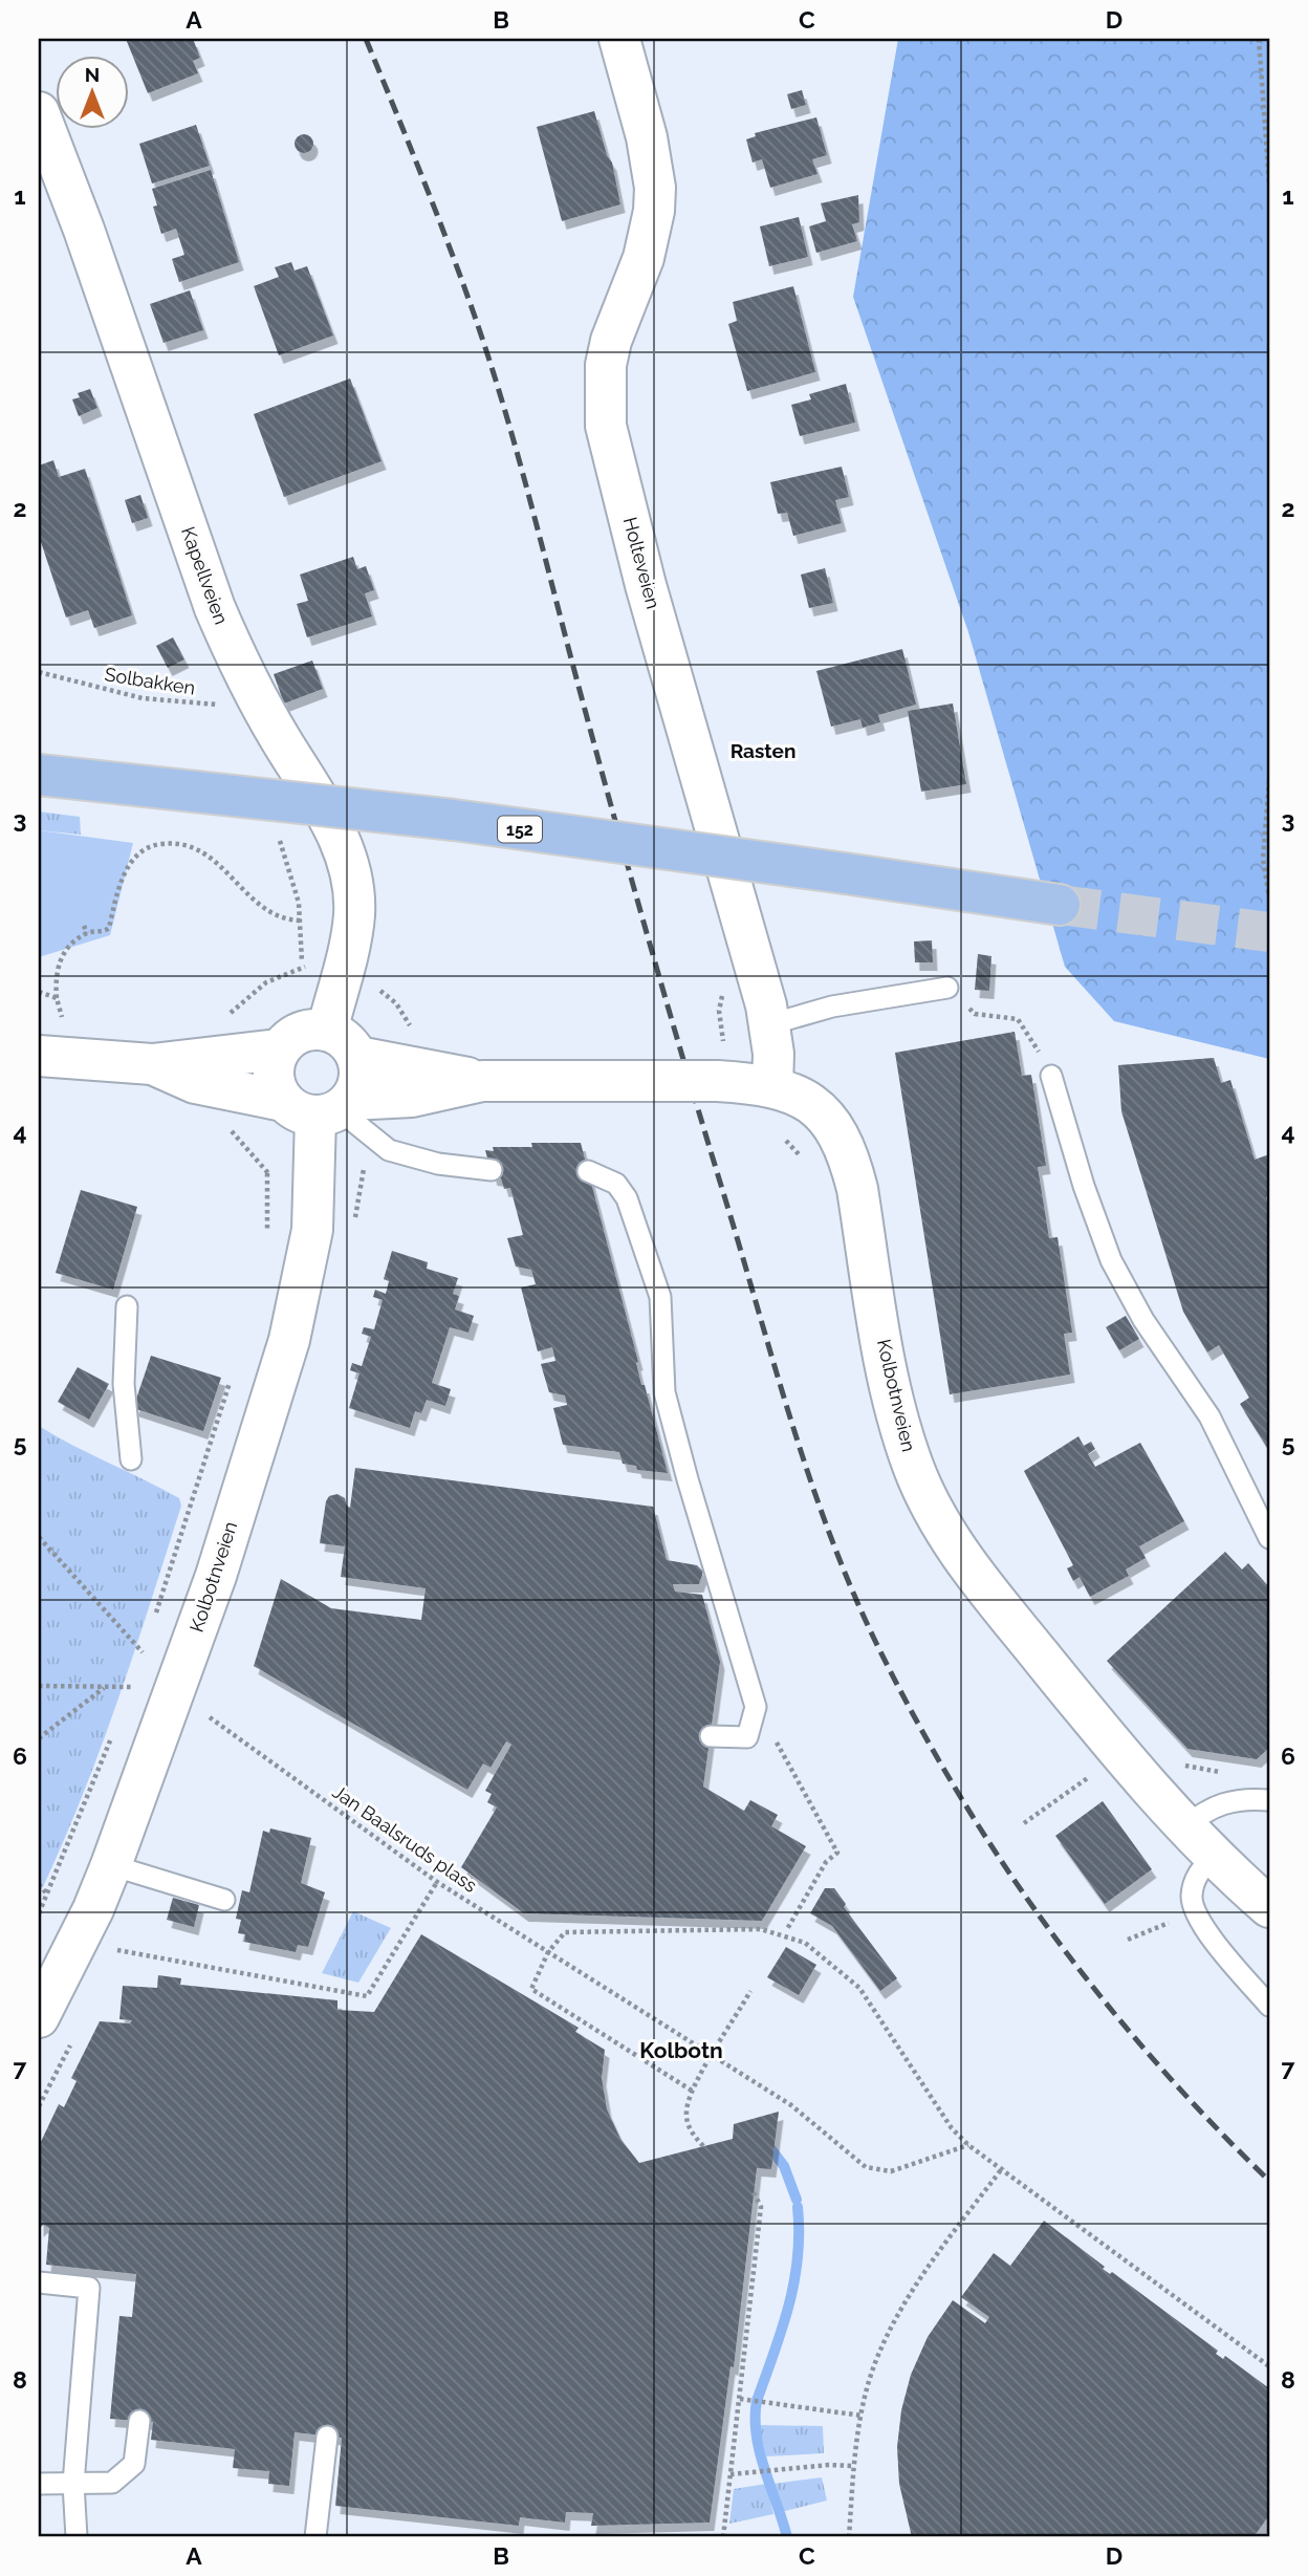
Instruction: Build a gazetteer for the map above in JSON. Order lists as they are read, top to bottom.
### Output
{
  "streets": {
    "main road": ["152"],
    "street": ["Holteveien", "Kapellveien", "Kolbotnveien"],
    "path": ["Solbakken", "Jan Baalsruds plass"]
  },
  "crossings": [
    ["Holteveien", "Kolbotnveien"],
    ["Kapellveien", "Solbakken"],
    ["Kapellveien", "Kolbotnveien"]
  ],
  "districts": ["Rasten", "Kolbotn"],
  "north": "top",
  "grid": {
    "columns": [
      "A",
      "B",
      "C",
      "D"
    ],
    "rows": [
      "1",
      "2",
      "3",
      "4",
      "5",
      "6",
      "7",
      "8"
    ]
  }
}
